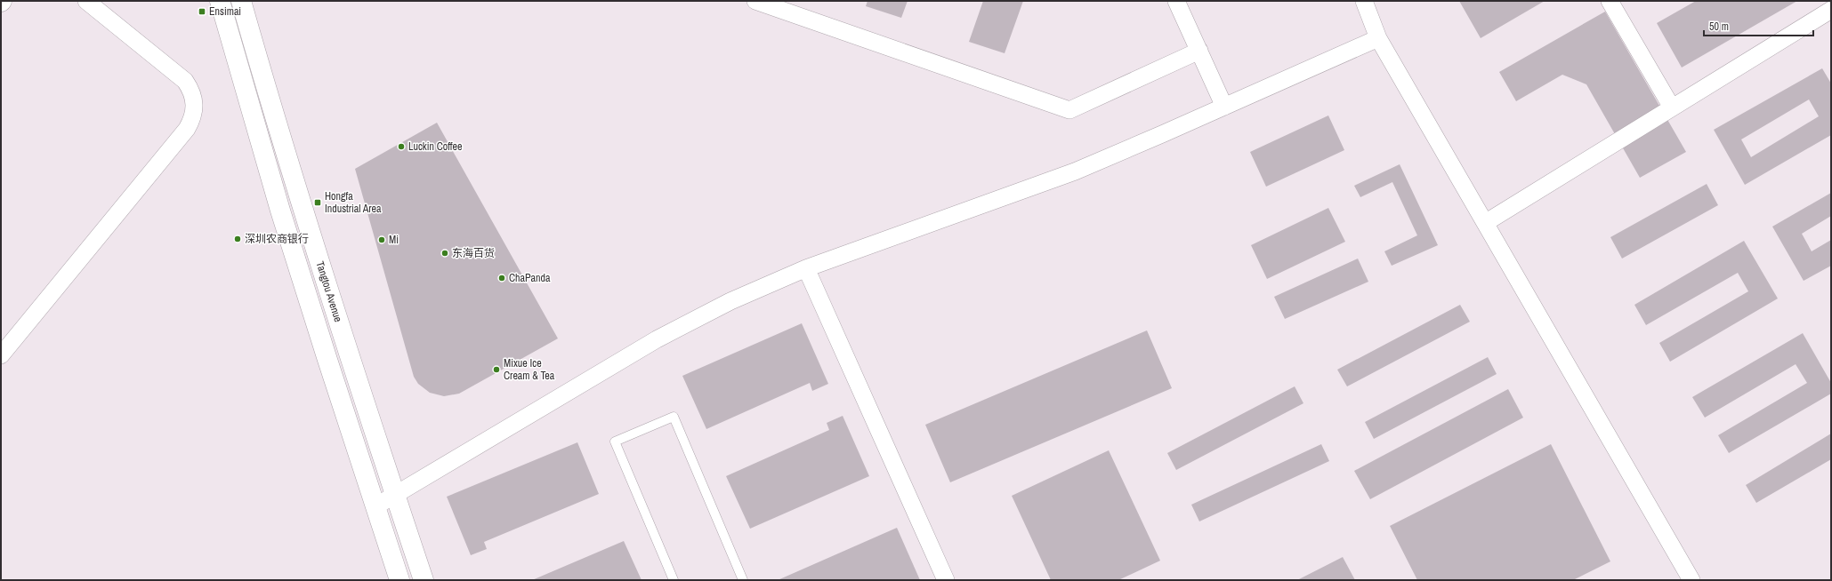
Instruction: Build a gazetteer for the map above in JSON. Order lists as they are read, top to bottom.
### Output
{
  "streets": {
    "main road": ["Tangtou Avenue"]
  },
  "places": {
    "transit": ["Ensimai", "Hongfa Industrial Area"],
    "other": [
      "Luckin Coffee",
      "深圳农商银行",
      "Mi",
      "东海百货",
      "ChaPanda",
      "Mixue Ice Cream & Tea"
    ]
  },
  "scale_bar": "50 m"
}
